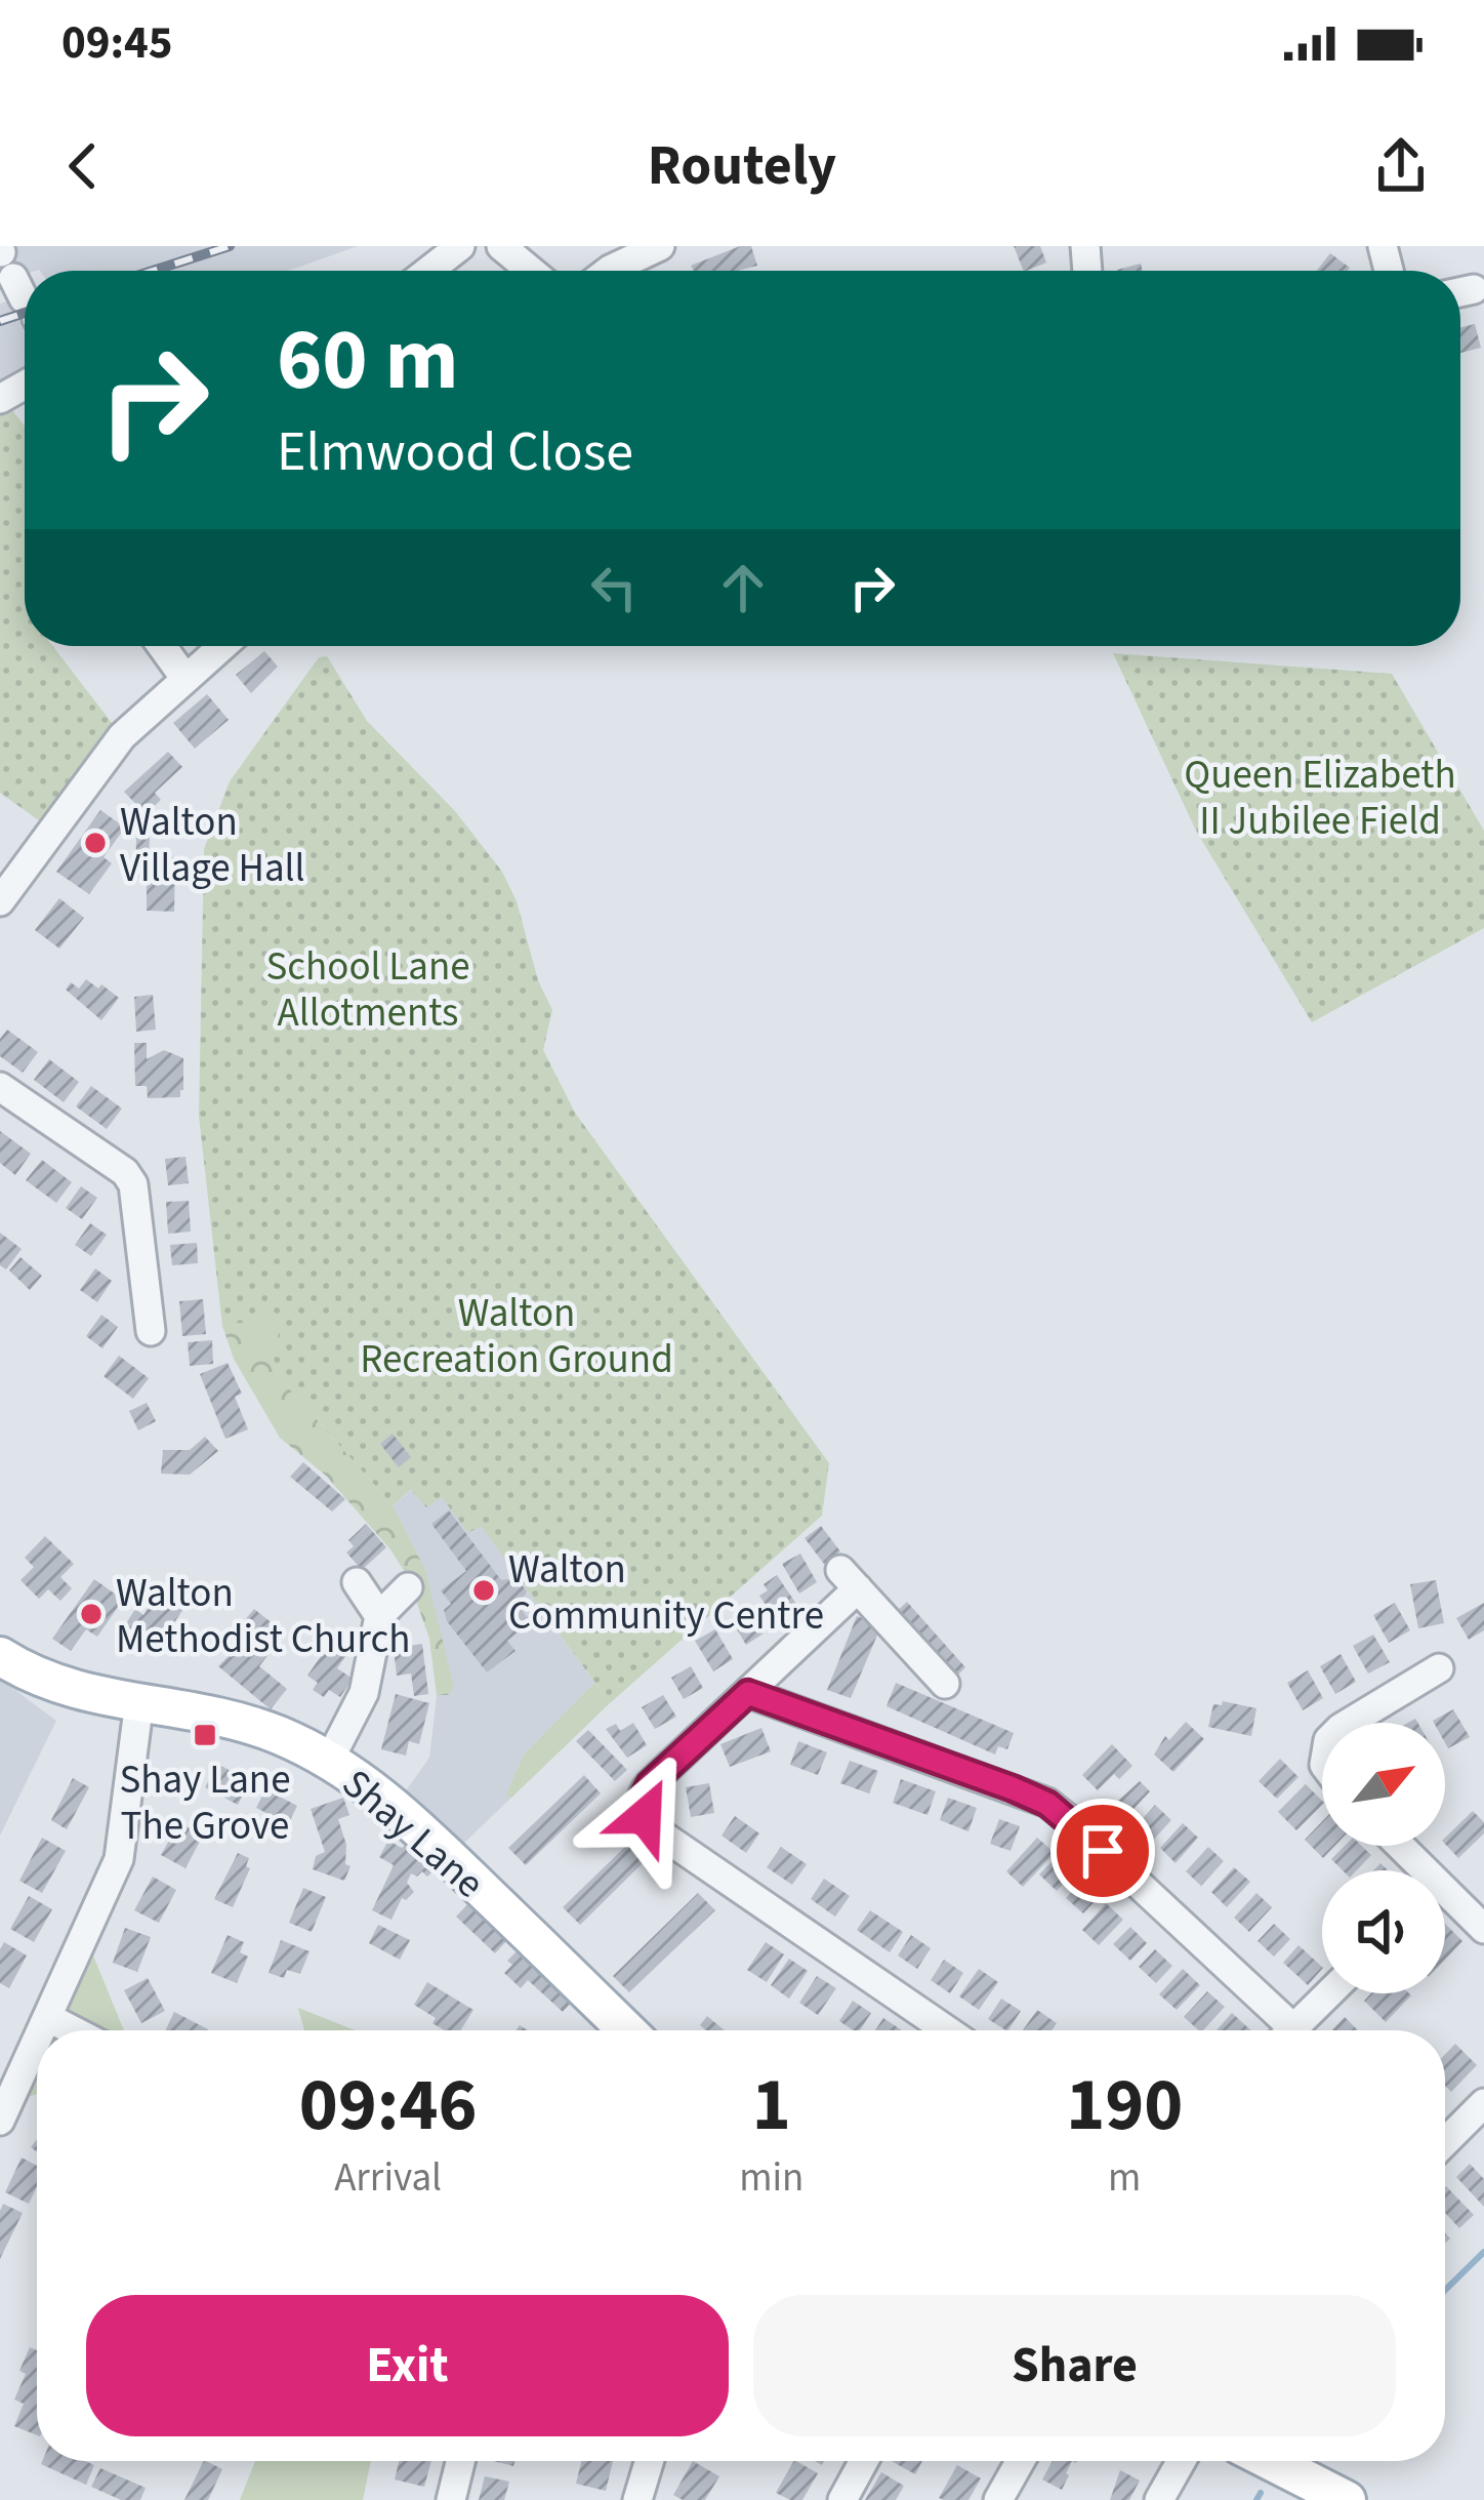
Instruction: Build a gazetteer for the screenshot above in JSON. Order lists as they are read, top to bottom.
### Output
{
  "streets": {
    "main road": ["Shay Lane"]
  },
  "parks": ["Queen Elizabeth II Jubilee Field", "School Lane Allotments", "Walton Recreation Ground"],
  "places": {
    "other": ["Walton Village Hall", "Walton Community Centre", "Walton Methodist Church"],
    "transit": ["Shay Lane The Grove"]
  },
  "north": "top right",
  "page": {
    "status": "09:45",
    "header": "Routely",
    "turn": ["60 m", "Elmwood Close"],
    "eta": [
      "09:46",
      "Arrival",
      "1",
      "min",
      "190",
      "m"
    ],
    "buttons": ["Exit", "Share"]
  }
}
